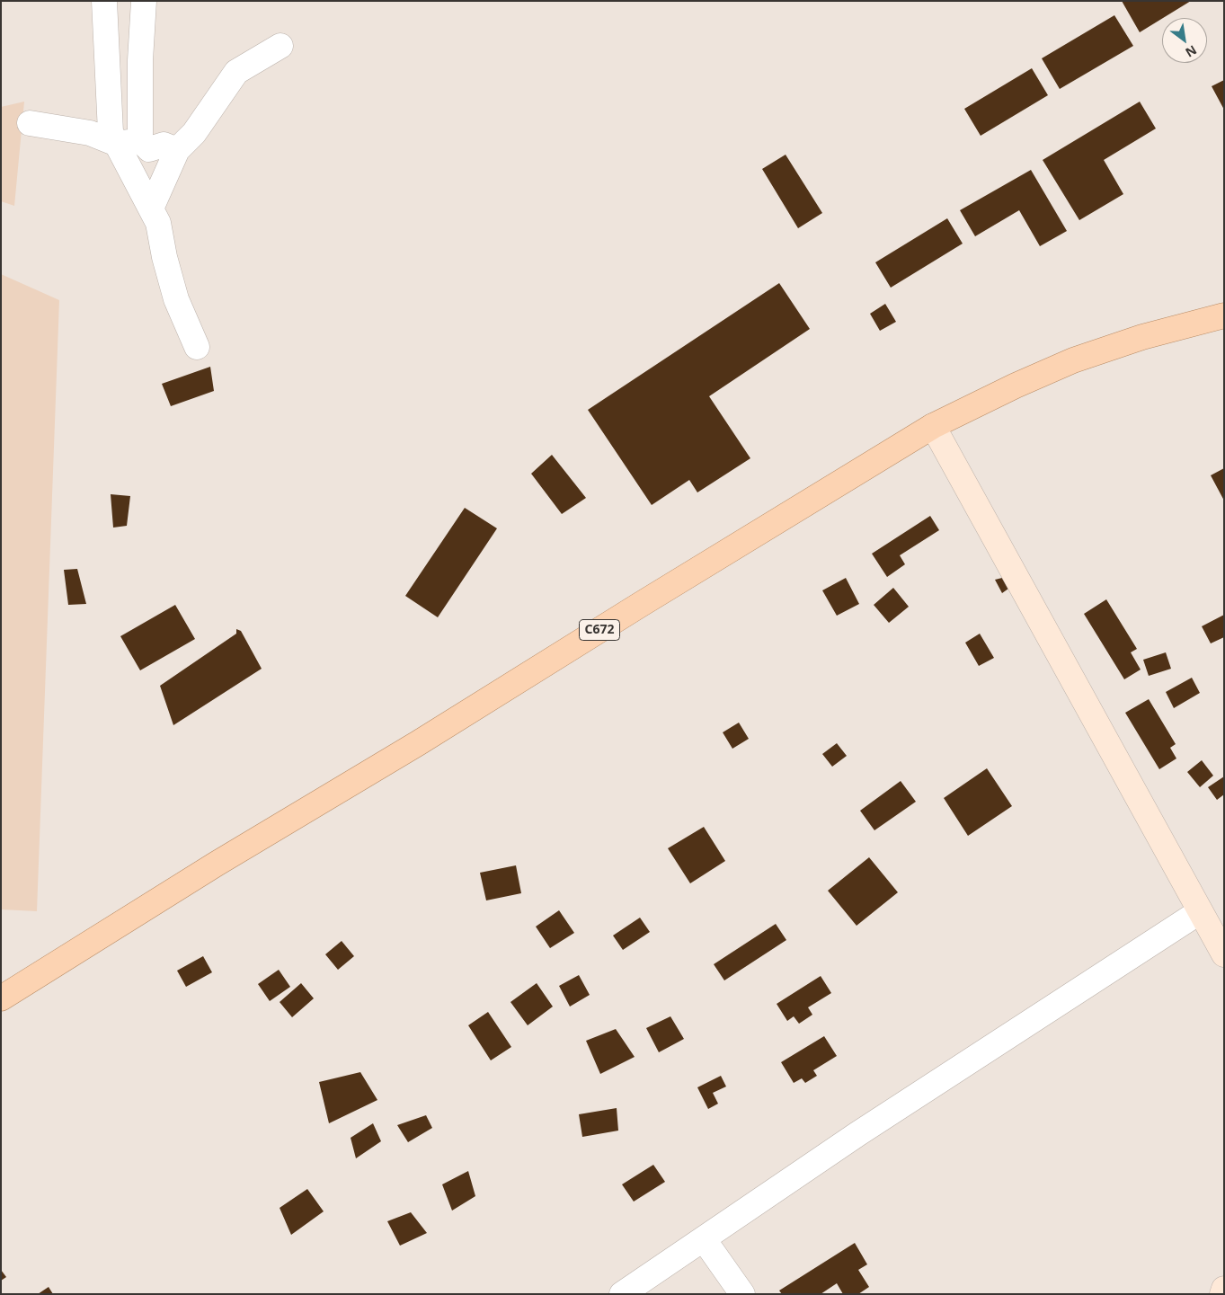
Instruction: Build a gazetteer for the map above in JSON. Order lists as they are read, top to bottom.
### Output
{
  "streets": {
    "main road": ["C672"]
  },
  "north": "bottom right"
}
